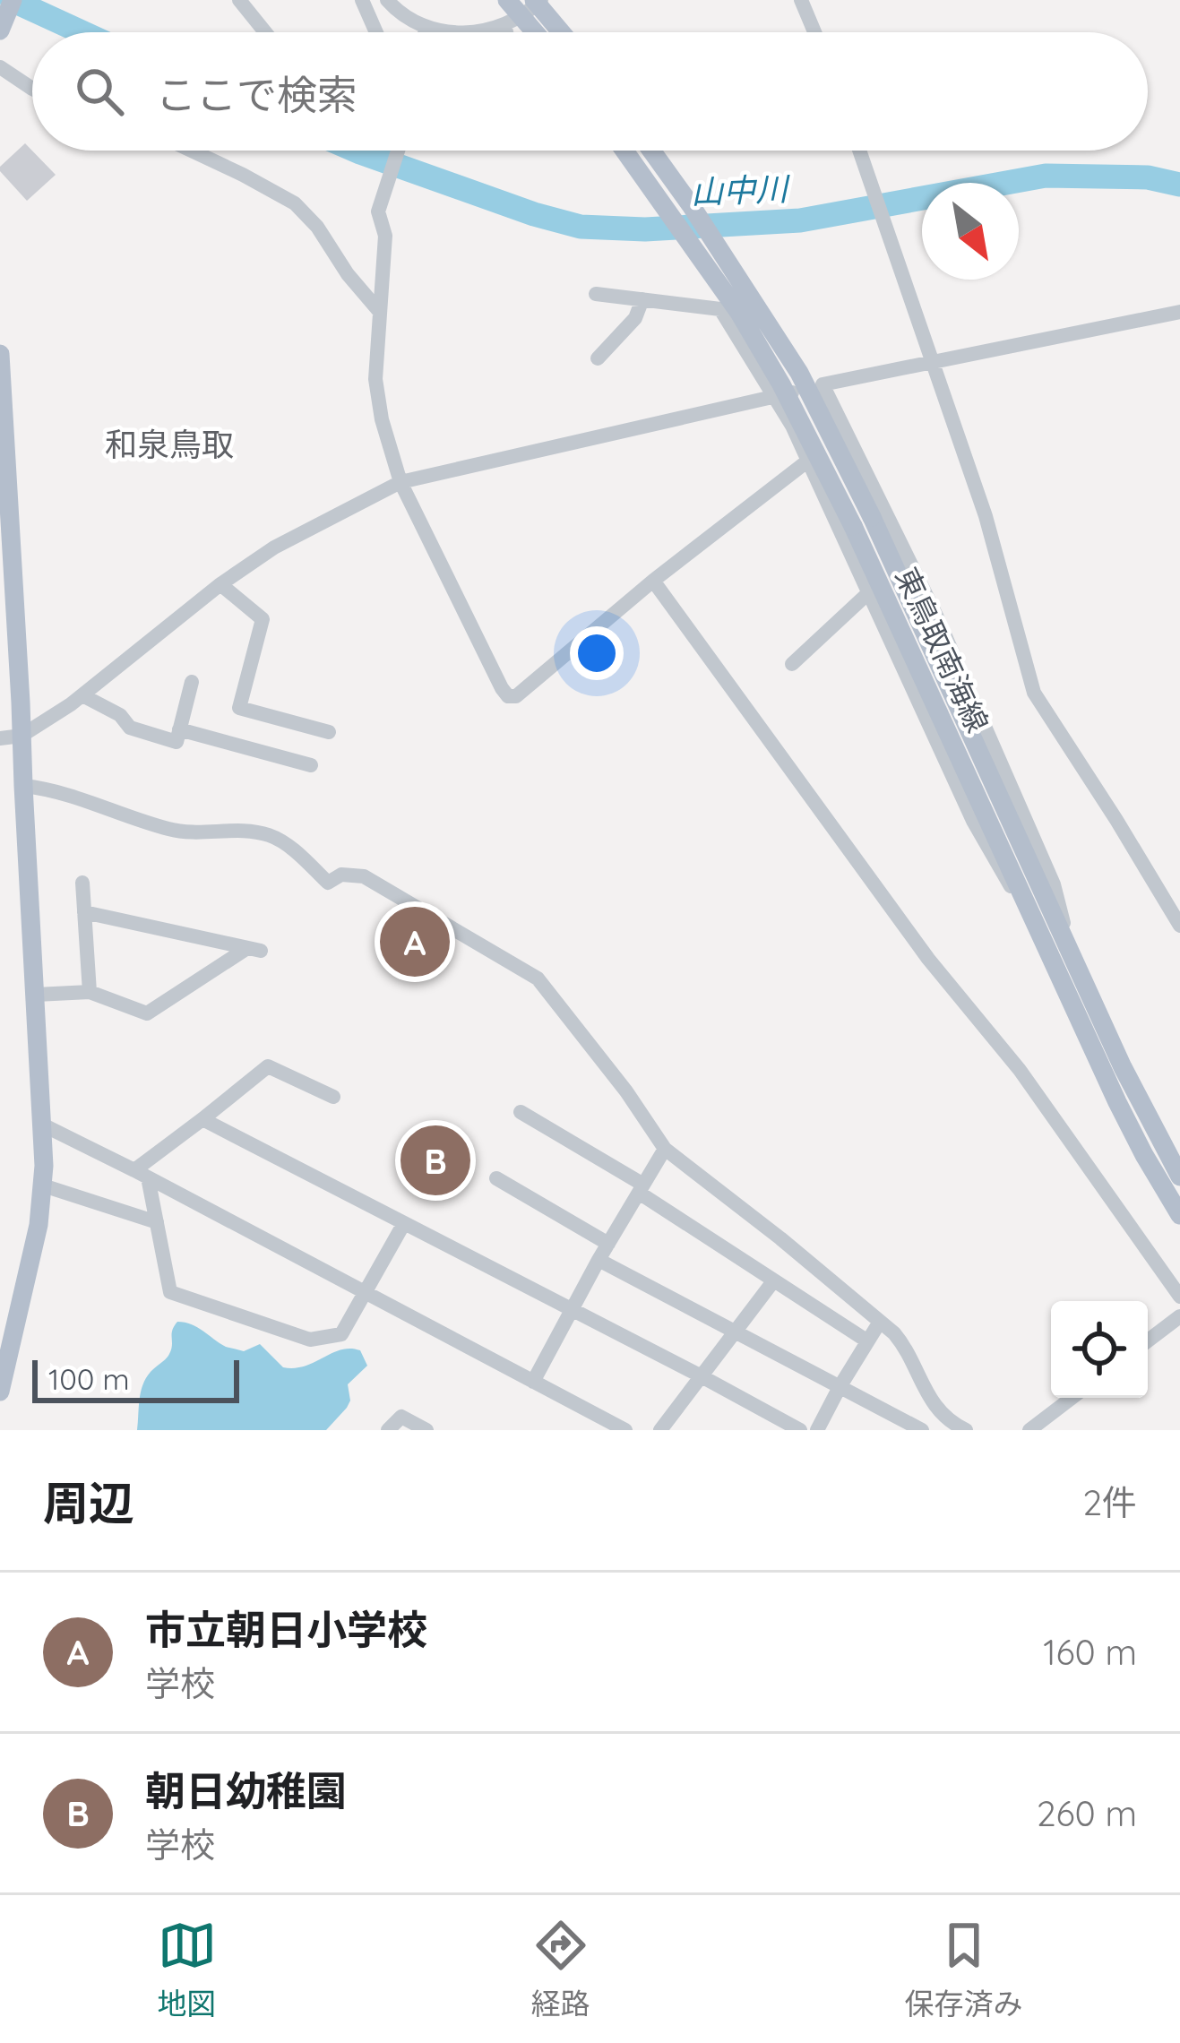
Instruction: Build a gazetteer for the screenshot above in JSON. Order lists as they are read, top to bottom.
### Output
{
  "streets": {
    "main road": ["東鳥取南海線"]
  },
  "districts": ["和泉鳥取"],
  "water": ["山中川"],
  "scale_bar": "100 m",
  "north": "bottom right",
  "page": {
    "search": "ここで検索",
    "pins": ["A", "B"],
    "scale": "100 m",
    "heading": ["周辺", "2件"],
    "list": [
      {
        "mark": "A",
        "name": "市立朝日小学校",
        "note": "学校",
        "value": "160 m"
      },
      {
        "mark": "B",
        "name": "朝日幼稚園",
        "note": "学校",
        "value": "260 m"
      }
    ],
    "nav": ["地図", "経路", "保存済み"]
  }
}
